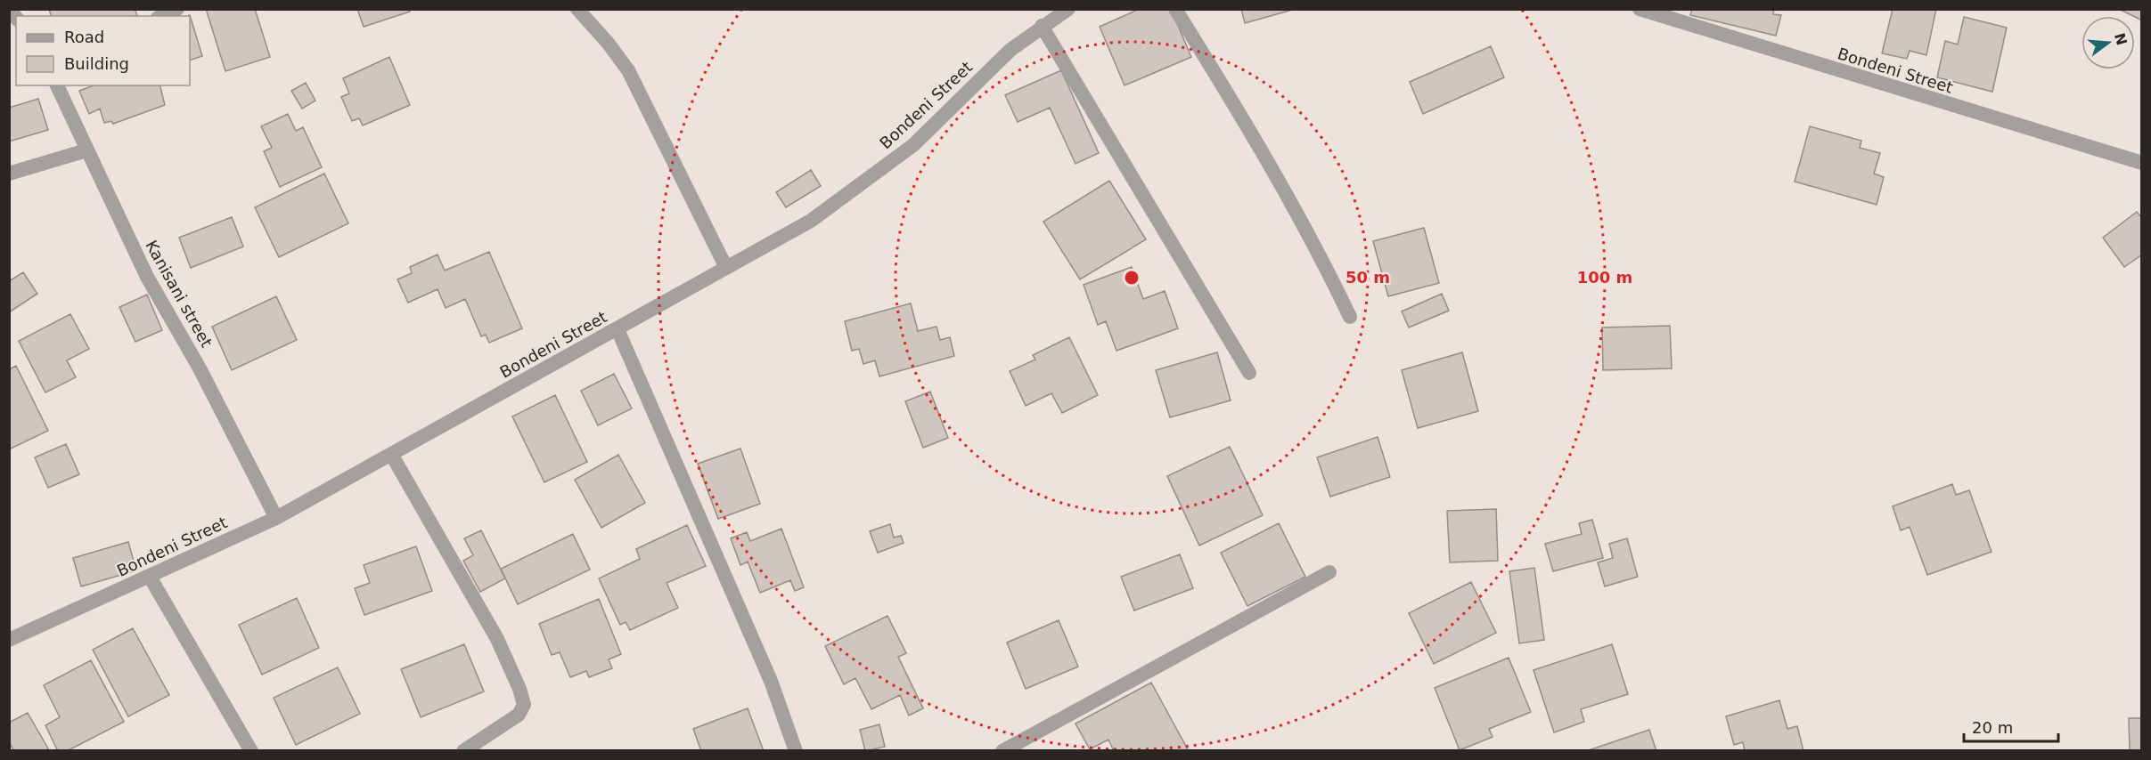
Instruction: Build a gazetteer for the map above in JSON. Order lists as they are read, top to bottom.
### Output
{
  "streets": {
    "street": ["Bondeni Street", "Kanisani street"]
  },
  "crossings": [
    ["Bondeni Street", "Kanisani street"]
  ],
  "legend": ["Road", "Building"],
  "scale_bar": "20 m",
  "north": "right",
  "rings": ["50 m", "100 m"]
}
